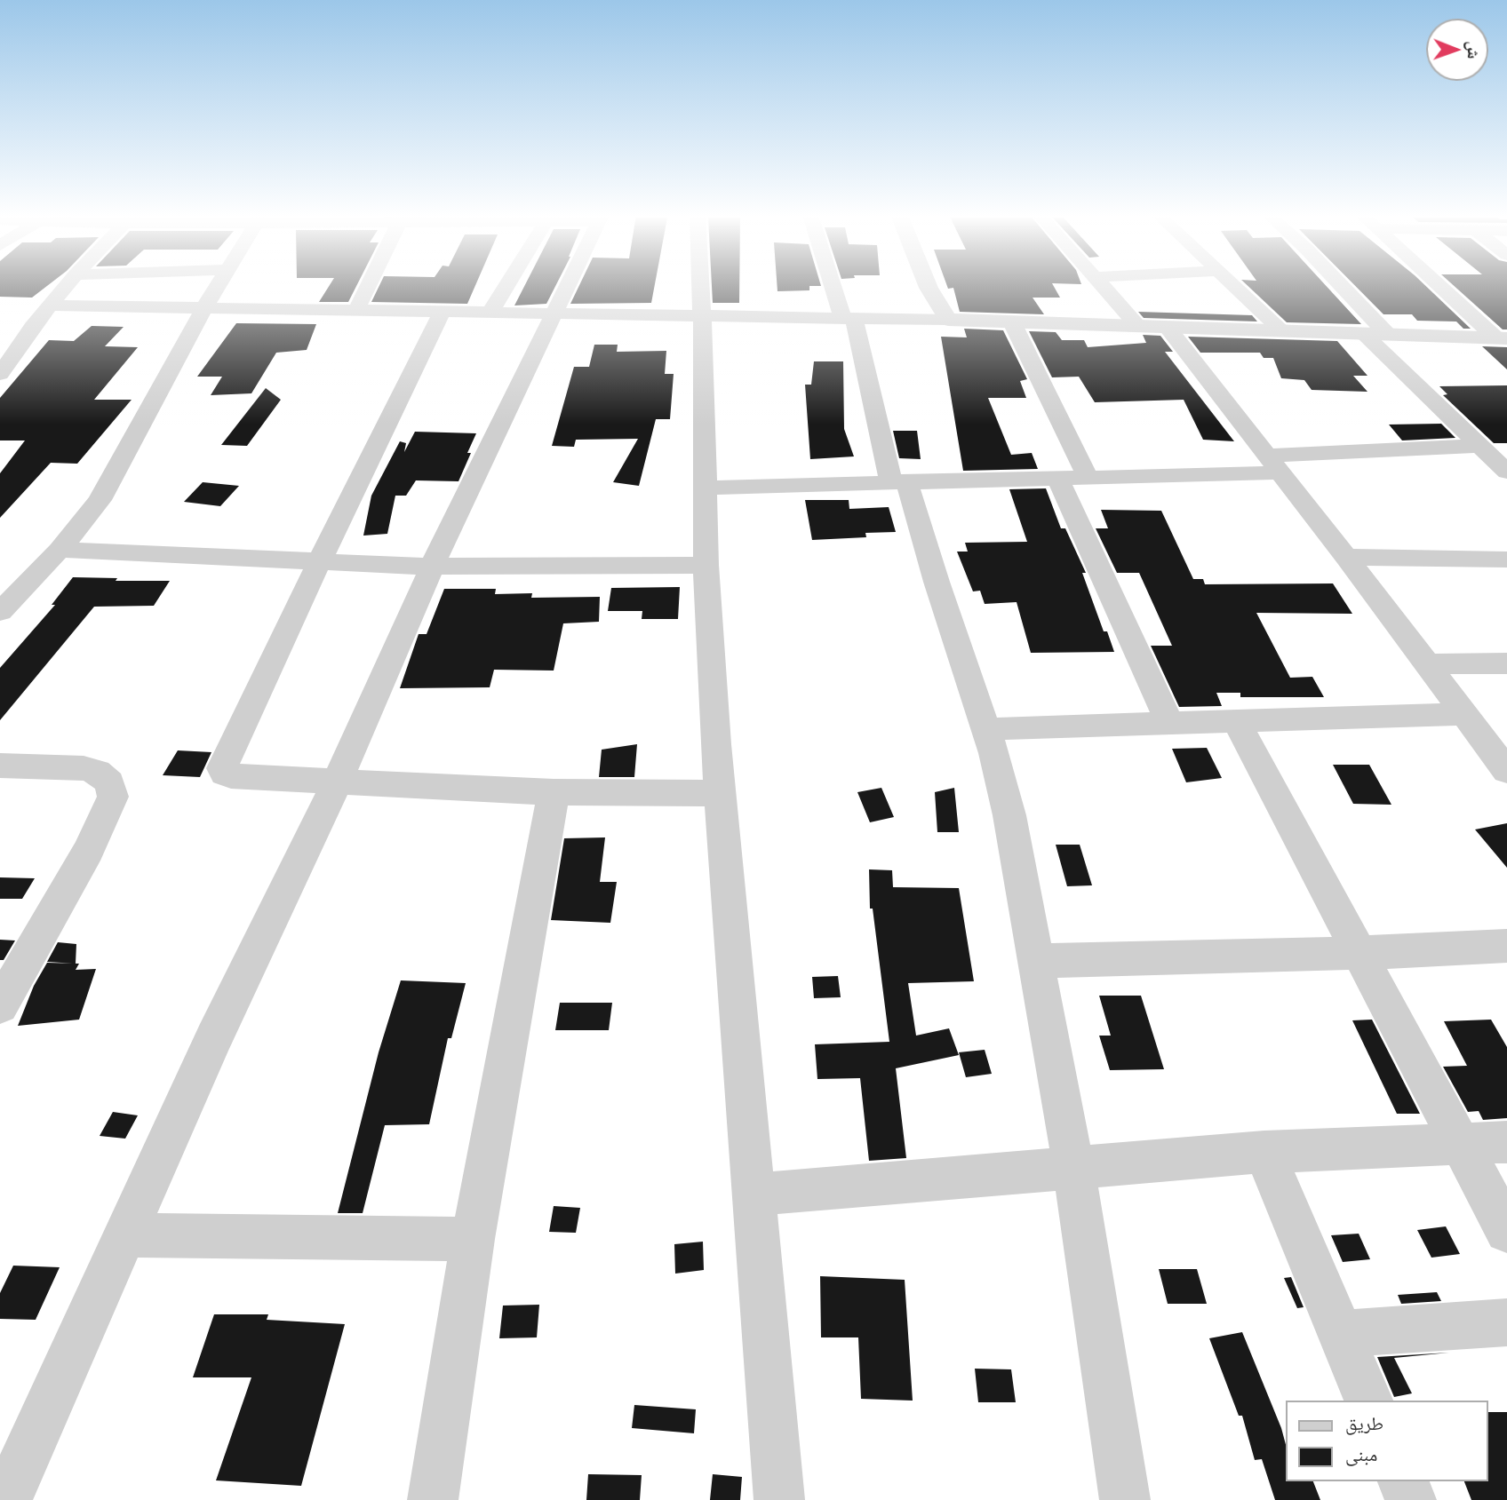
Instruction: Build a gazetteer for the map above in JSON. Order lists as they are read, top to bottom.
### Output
{
  "legend": ["طريق", "مبنى"],
  "north": "right"
}
